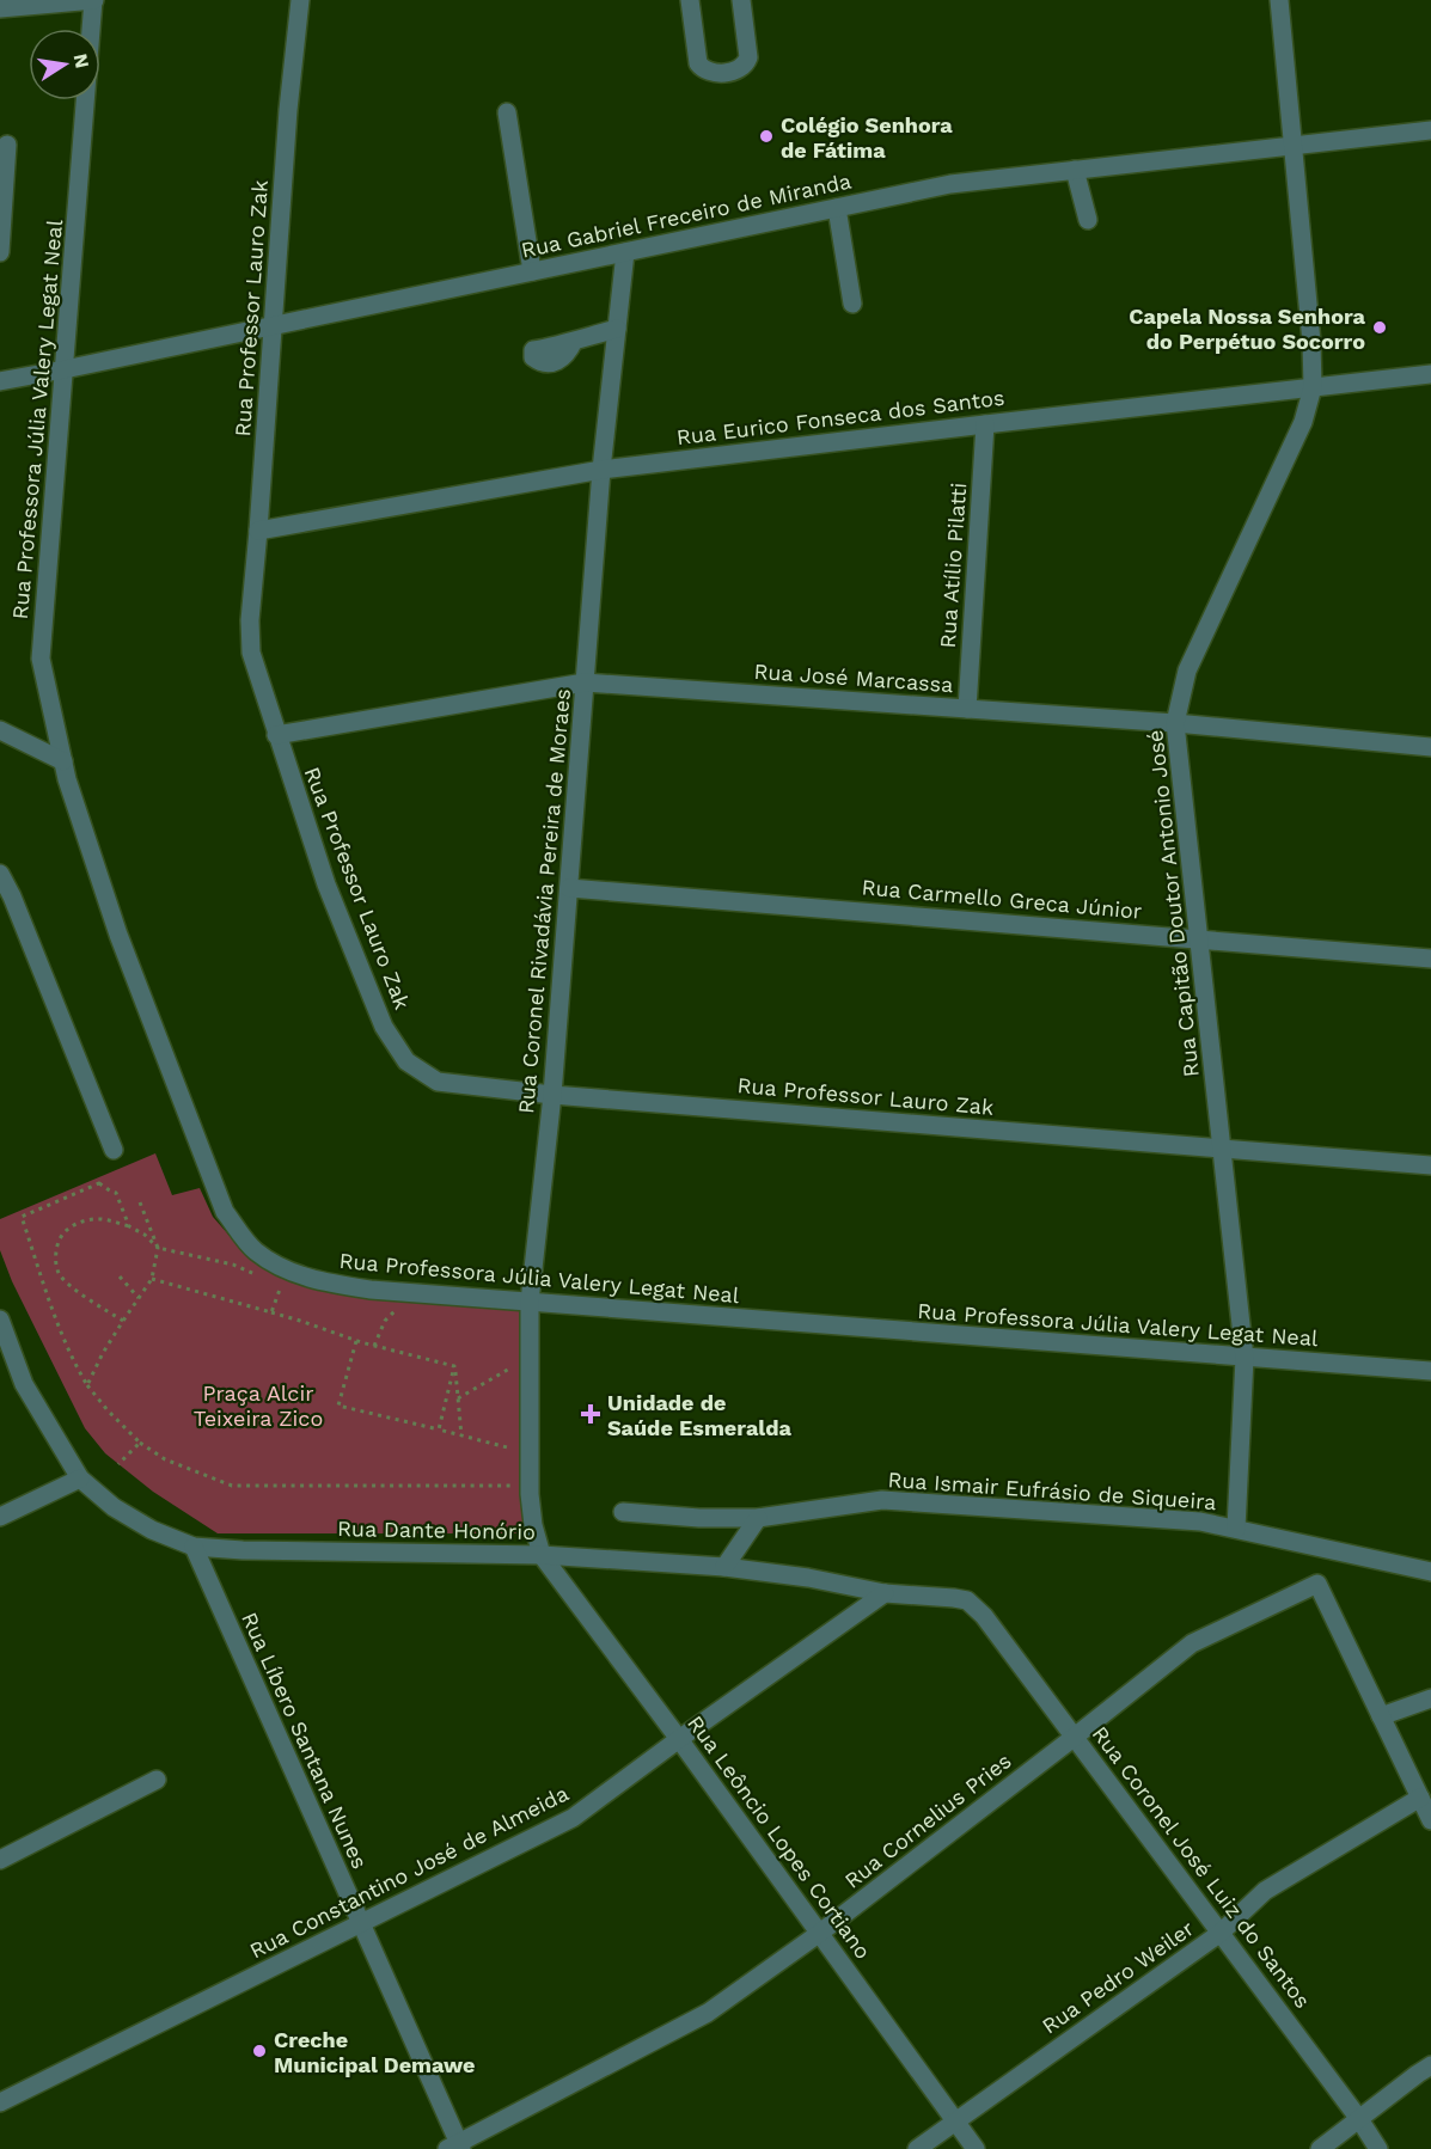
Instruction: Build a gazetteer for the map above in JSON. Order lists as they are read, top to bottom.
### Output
{
  "streets": {
    "street": [
      "Rua Gabriel Freceiro de Miranda",
      "Rua Professor Lauro Zak",
      "Rua Eurico Fonseca dos Santos",
      "Rua Professora Júlia Valery Legat Neal",
      "Rua Atílio Pilatti",
      "Rua José Marcassa",
      "Rua Carmello Greca Júnior",
      "Rua Coronel Rivadávia Pereira de Moraes",
      "Rua Capitão Doutor Antonio José",
      "Rua Ismair Eufrásio de Siqueira",
      "Rua Dante Honório",
      "Rua Líbero Santana Nunes",
      "Rua Cornelius Pries",
      "Rua Leôncio Lopes Cortiano",
      "Rua Coronel José Luiz do Santos",
      "Rua Constantino José de Almeida",
      "Rua Pedro Weiler"
    ]
  },
  "crossings": [
    ["Rua Gabriel Freceiro de Miranda", "Rua Professor Lauro Zak"],
    ["Rua Gabriel Freceiro de Miranda", "Rua Professora Júlia Valery Legat Neal"],
    ["Rua Gabriel Freceiro de Miranda", "Rua Coronel Rivadávia Pereira de Moraes"],
    ["Rua Gabriel Freceiro de Miranda", "Rua Capitão Doutor Antonio José"],
    ["Rua Professor Lauro Zak", "Rua Eurico Fonseca dos Santos"],
    ["Rua Professor Lauro Zak", "Rua José Marcassa"],
    ["Rua Professor Lauro Zak", "Rua Coronel Rivadávia Pereira de Moraes"],
    ["Rua Professor Lauro Zak", "Rua Capitão Doutor Antonio José"],
    ["Rua Eurico Fonseca dos Santos", "Rua Atílio Pilatti"],
    ["Rua Eurico Fonseca dos Santos", "Rua Coronel Rivadávia Pereira de Moraes"],
    ["Rua Eurico Fonseca dos Santos", "Rua Capitão Doutor Antonio José"],
    ["Rua Professora Júlia Valery Legat Neal", "Rua Coronel Rivadávia Pereira de Moraes"],
    ["Rua Professora Júlia Valery Legat Neal", "Rua Capitão Doutor Antonio José"],
    ["Rua Atílio Pilatti", "Rua José Marcassa"],
    ["Rua José Marcassa", "Rua Coronel Rivadávia Pereira de Moraes"],
    ["Rua José Marcassa", "Rua Capitão Doutor Antonio José"],
    ["Rua Carmello Greca Júnior", "Rua Coronel Rivadávia Pereira de Moraes"],
    ["Rua Carmello Greca Júnior", "Rua Capitão Doutor Antonio José"],
    ["Rua Coronel Rivadávia Pereira de Moraes", "Rua Dante Honório"],
    ["Rua Coronel Rivadávia Pereira de Moraes", "Rua Leôncio Lopes Cortiano"],
    ["Rua Capitão Doutor Antonio José", "Rua Ismair Eufrásio de Siqueira"],
    ["Rua Dante Honório", "Rua Líbero Santana Nunes"],
    ["Rua Dante Honório", "Rua Leôncio Lopes Cortiano"],
    ["Rua Dante Honório", "Rua Coronel José Luiz do Santos"],
    ["Rua Dante Honório", "Rua Constantino José de Almeida"],
    ["Rua Líbero Santana Nunes", "Rua Cornelius Pries"],
    ["Rua Líbero Santana Nunes", "Rua Constantino José de Almeida"],
    ["Rua Cornelius Pries", "Rua Leôncio Lopes Cortiano"],
    ["Rua Cornelius Pries", "Rua Coronel José Luiz do Santos"],
    ["Rua Leôncio Lopes Cortiano", "Rua Constantino José de Almeida"],
    ["Rua Leôncio Lopes Cortiano", "Rua Pedro Weiler"],
    ["Rua Coronel José Luiz do Santos", "Rua Pedro Weiler"]
  ],
  "parks": ["Praça Alcir Teixeira Zico"],
  "places": {
    "other": ["Colégio Senhora de Fátima", "Capela Nossa Senhora do Perpétuo Socorro", "Creche Municipal Demawe"],
    "health": ["Unidade de Saúde Esmeralda"]
  },
  "north": "right"
}
